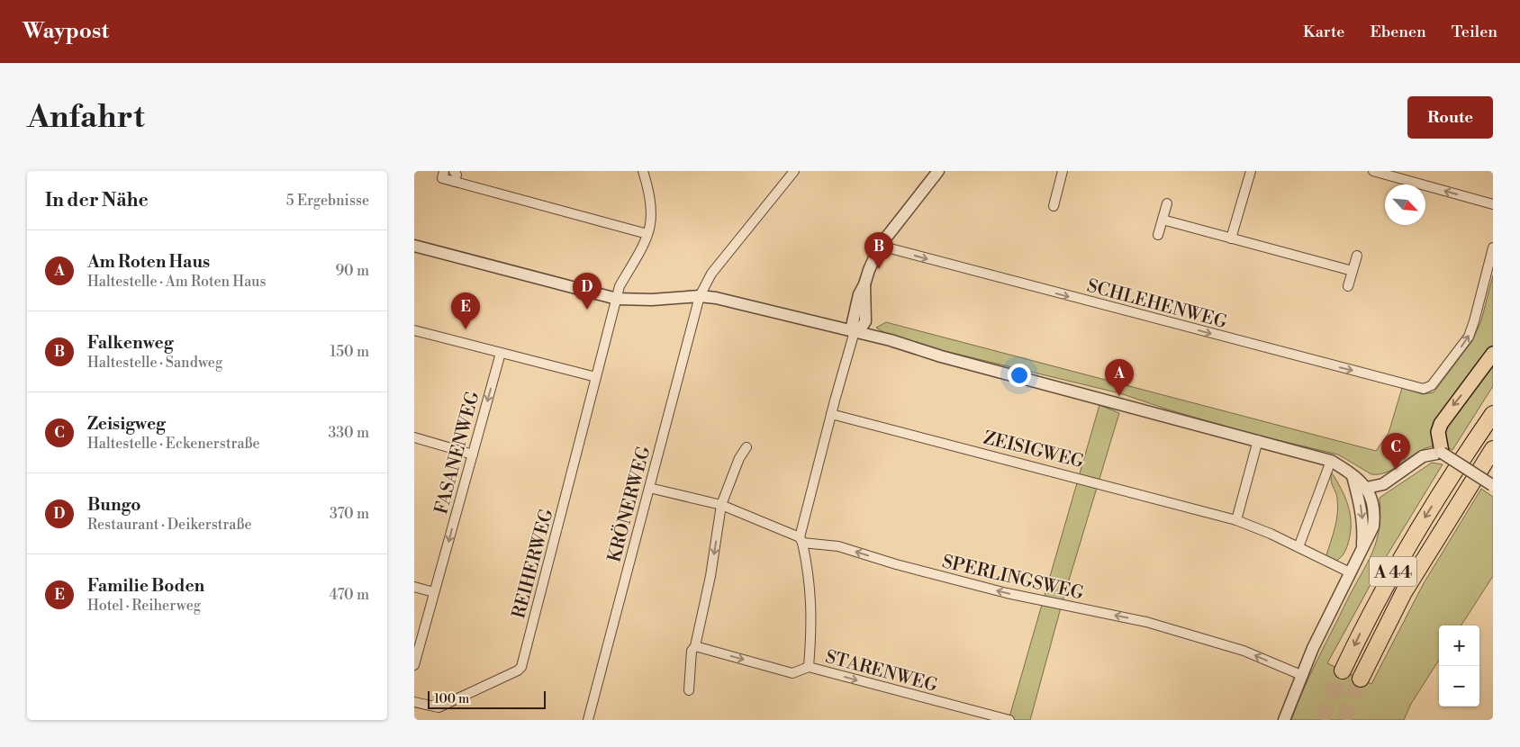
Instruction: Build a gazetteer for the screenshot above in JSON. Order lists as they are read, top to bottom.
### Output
{
  "streets": {
    "highway": ["A 44"],
    "street": [
      "SCHLEHENWEG",
      "ZEISIGWEG",
      "FASANENWEG",
      "KRÖNERWEG",
      "REIHERWEG",
      "SPERLINGSWEG",
      "STARENWEG"
    ]
  },
  "crossings": [
    ["KRÖNERWEG", "SPERLINGSWEG"]
  ],
  "one_way": [
    "SCHLEHENWEG",
    "FASANENWEG",
    "SPERLINGSWEG",
    "STARENWEG"
  ],
  "scale_bar": "100 m",
  "north": "bottom right",
  "page": {
    "header": "Waypost",
    "nav": ["Karte", "Ebenen", "Teilen"],
    "buttons": "Route",
    "title": "Anfahrt",
    "heading": ["In der Nähe", "5 Ergebnisse"],
    "list": [
      {
        "mark": "A",
        "name": "Am Roten Haus",
        "note": "Haltestelle · Am Roten Haus",
        "value": "90 m"
      },
      {
        "mark": "B",
        "name": "Falkenweg",
        "note": "Haltestelle · Sandweg",
        "value": "150 m"
      },
      {
        "mark": "C",
        "name": "Zeisigweg",
        "note": "Haltestelle · Eckenerstraße",
        "value": "330 m"
      },
      {
        "mark": "D",
        "name": "Bungo",
        "note": "Restaurant · Deikerstraße",
        "value": "370 m"
      },
      {
        "mark": "E",
        "name": "Familie Boden",
        "note": "Hotel · Reiherweg",
        "value": "470 m"
      }
    ],
    "pins": [
      "B",
      "D",
      "E",
      "A",
      "C"
    ],
    "map_buttons": ["+", "−"],
    "scale": "100 m"
  }
}
